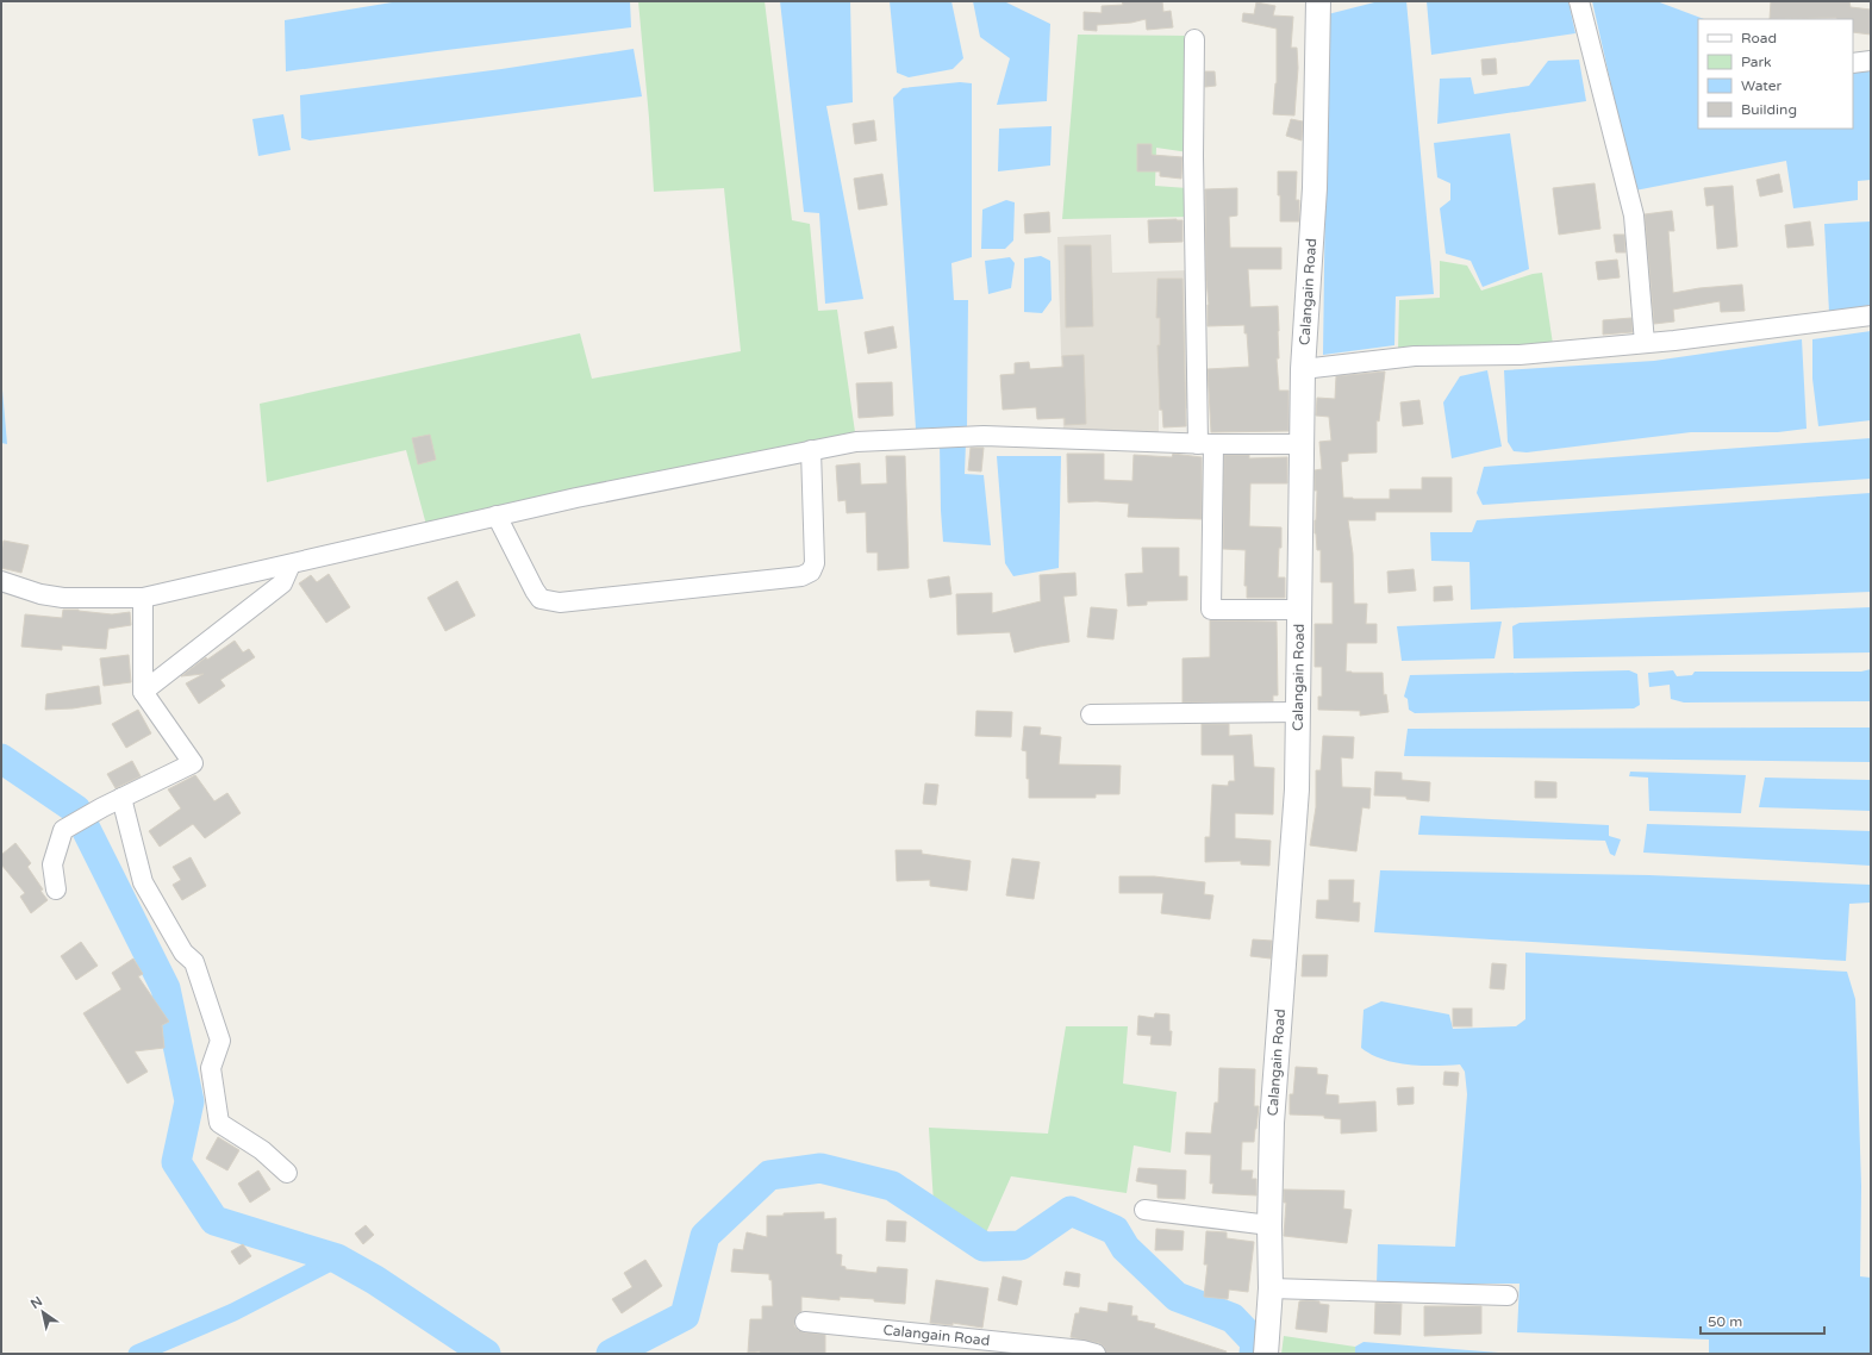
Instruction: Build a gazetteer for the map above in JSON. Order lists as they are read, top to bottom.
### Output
{
  "streets": {
    "street": ["Calangain Road"]
  },
  "legend": [
    "Road",
    "Park",
    "Water",
    "Building"
  ],
  "scale_bar": "50 m",
  "north": "top left"
}
